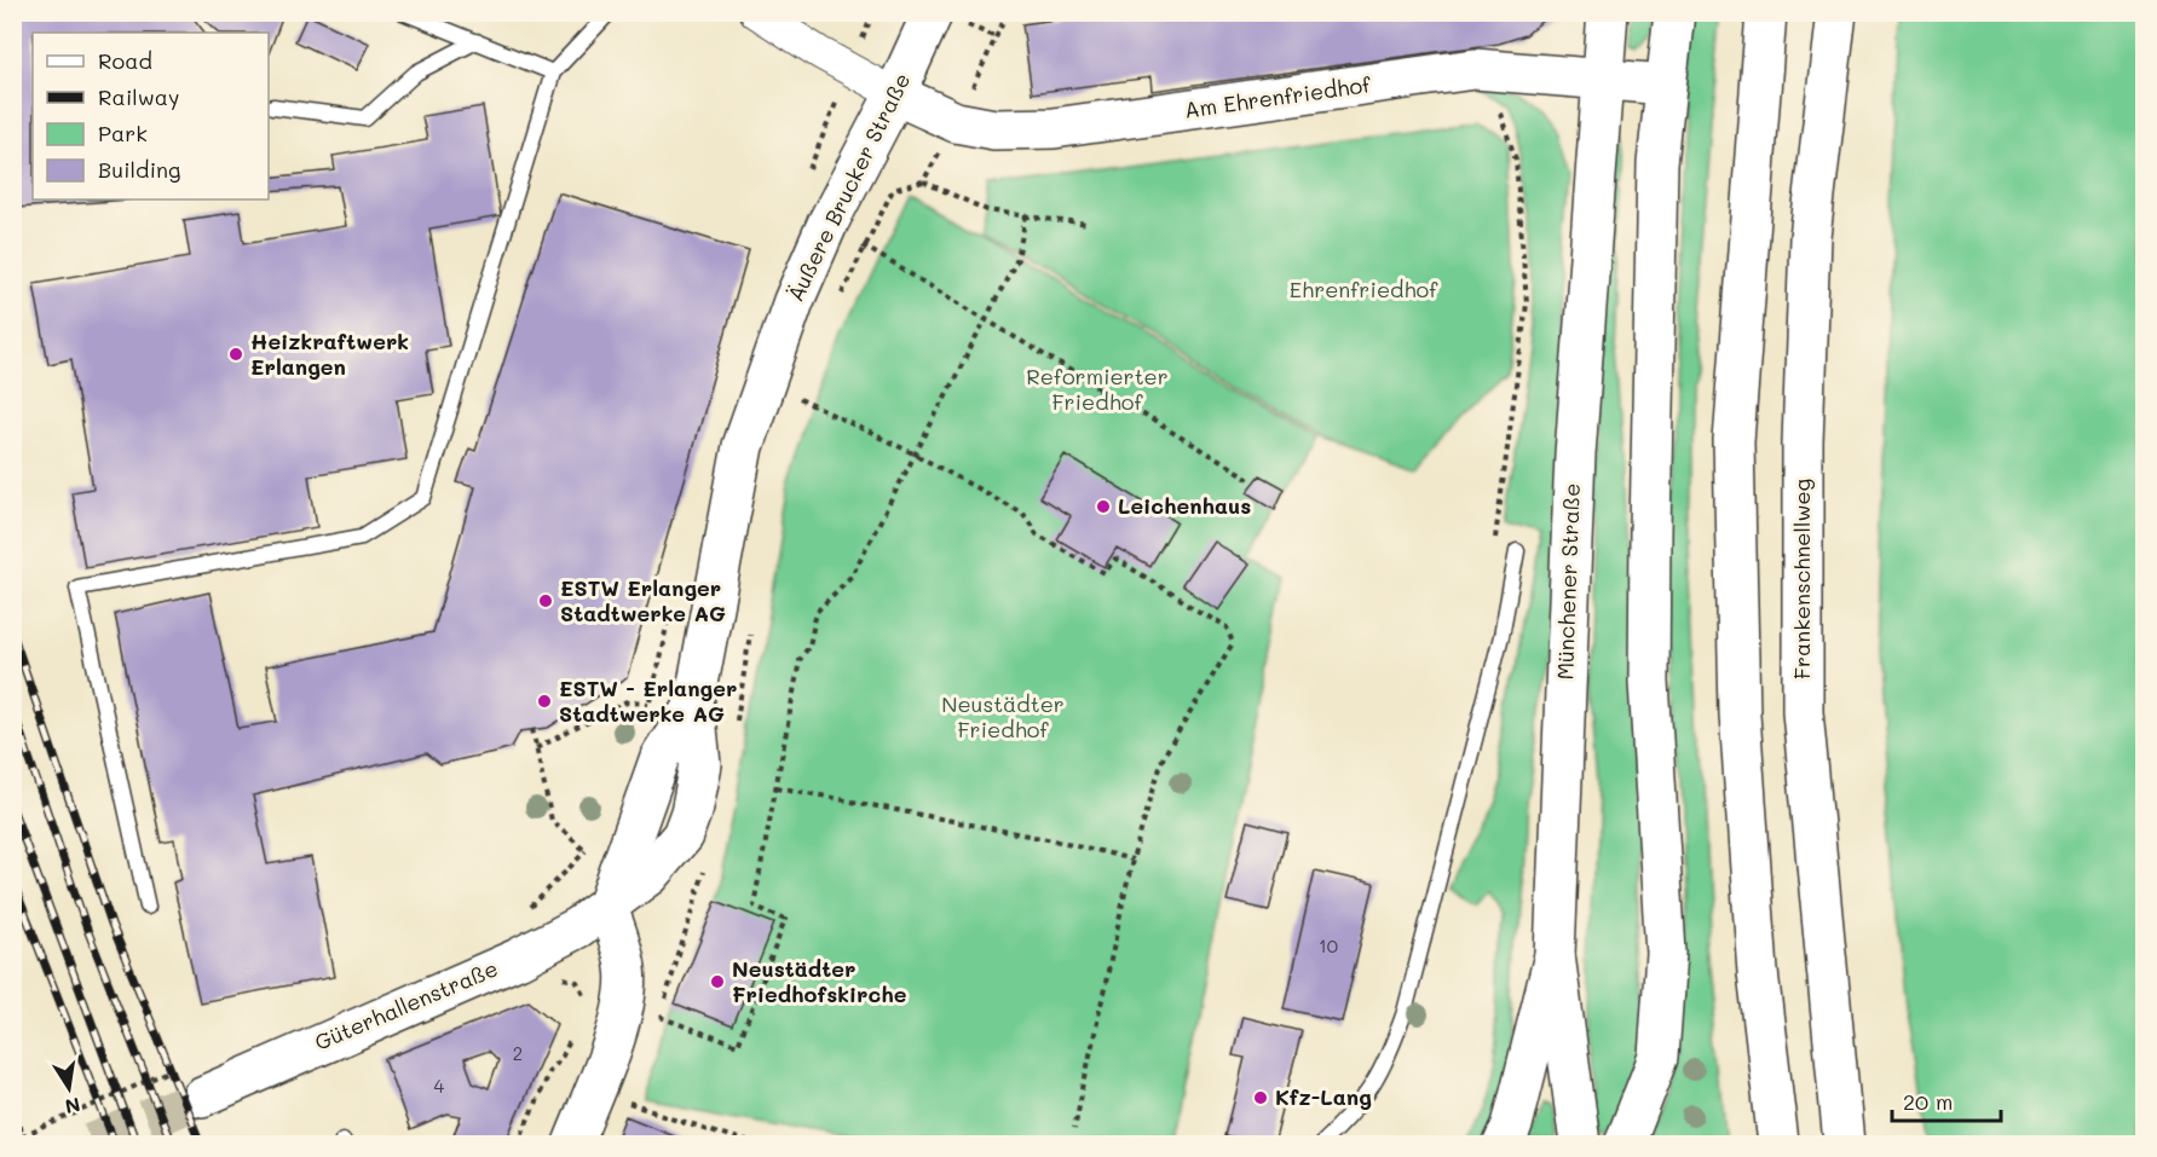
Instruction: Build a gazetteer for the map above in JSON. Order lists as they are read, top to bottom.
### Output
{
  "streets": {
    "main road": [
      "Am Ehrenfriedhof",
      "Äußere Brucker Straße",
      "Frankenschnellweg",
      "Münchener Straße",
      "Güterhallenstraße"
    ]
  },
  "crossings": [
    ["Am Ehrenfriedhof", "Äußere Brucker Straße"],
    ["Am Ehrenfriedhof", "Münchener Straße"],
    ["Äußere Brucker Straße", "Güterhallenstraße"]
  ],
  "parks": ["Ehrenfriedhof", "Reformierter Friedhof", "Neustädter Friedhof"],
  "places": [
    "Heizkraftwerk Erlangen",
    "Leichenhaus",
    "ESTW Erlanger Stadtwerke AG",
    "ESTW - Erlanger Stadtwerke AG",
    "Neustädter Friedhofskirche",
    "Kfz-Lang"
  ],
  "house_numbers": ["10", "2", "4"],
  "legend": [
    "Road",
    "Railway",
    "Park",
    "Building"
  ],
  "scale_bar": "20 m",
  "north": "bottom"
}
